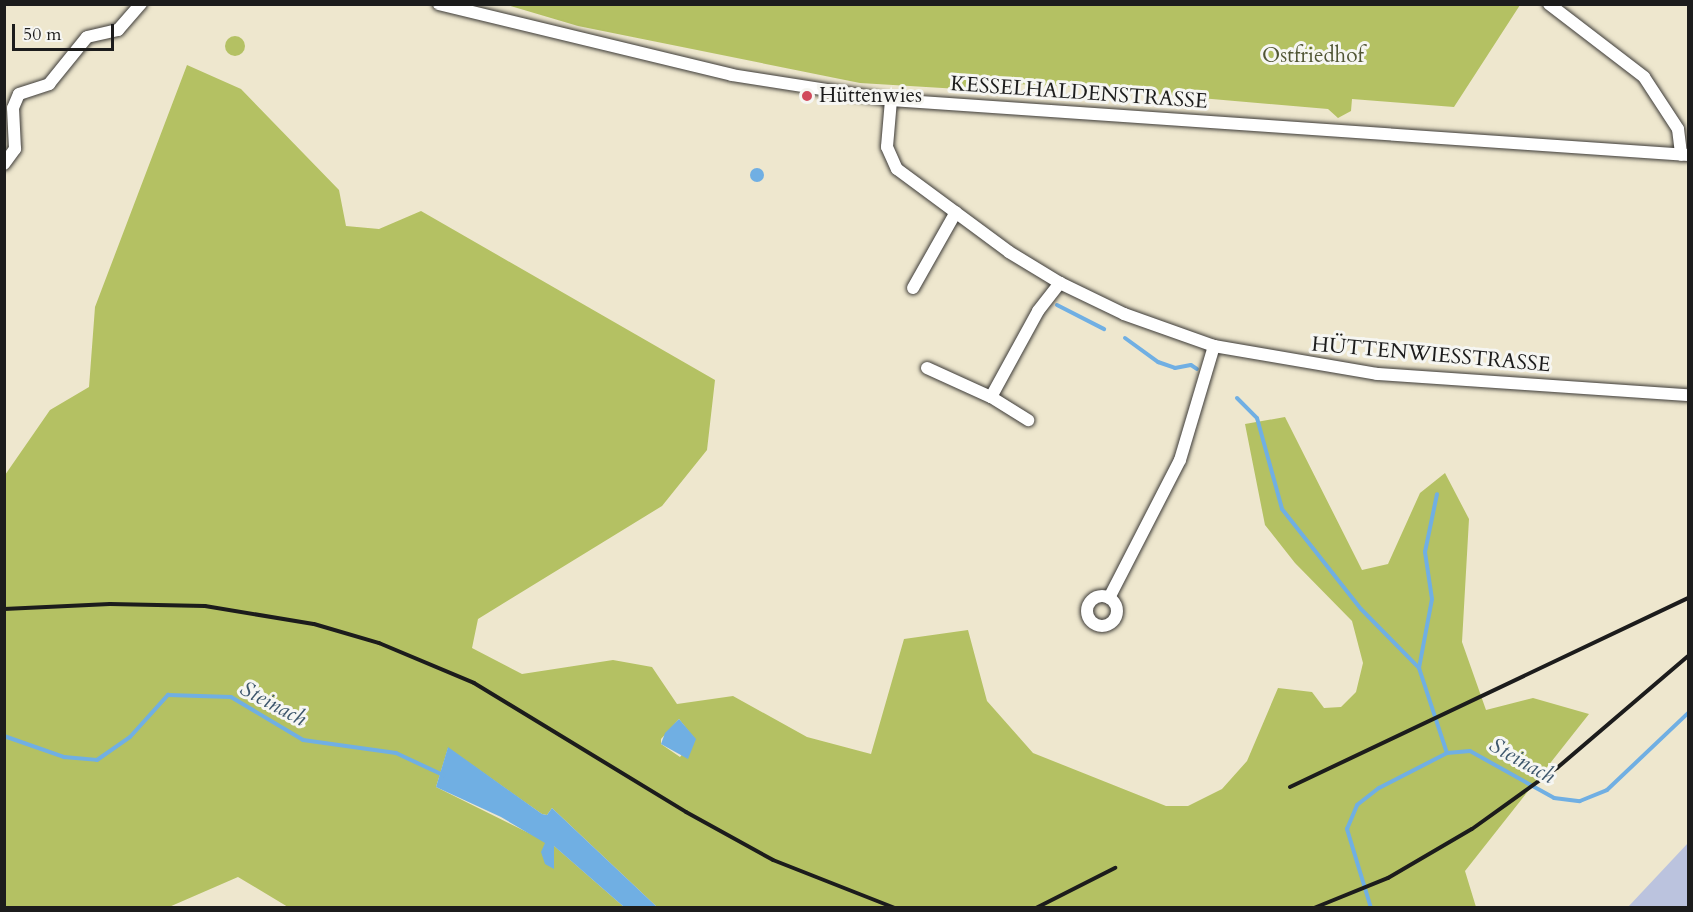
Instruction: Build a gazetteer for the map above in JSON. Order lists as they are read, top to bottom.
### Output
{
  "streets": {
    "street": ["KESSELHALDENSTRASSE", "HÜTTENWIESSTRASSE"]
  },
  "crossings": [
    ["KESSELHALDENSTRASSE", "HÜTTENWIESSTRASSE"]
  ],
  "water": ["Steinach"],
  "parks": ["Ostfriedhof"],
  "places": ["Hüttenwies"],
  "scale_bar": "50 m"
}
